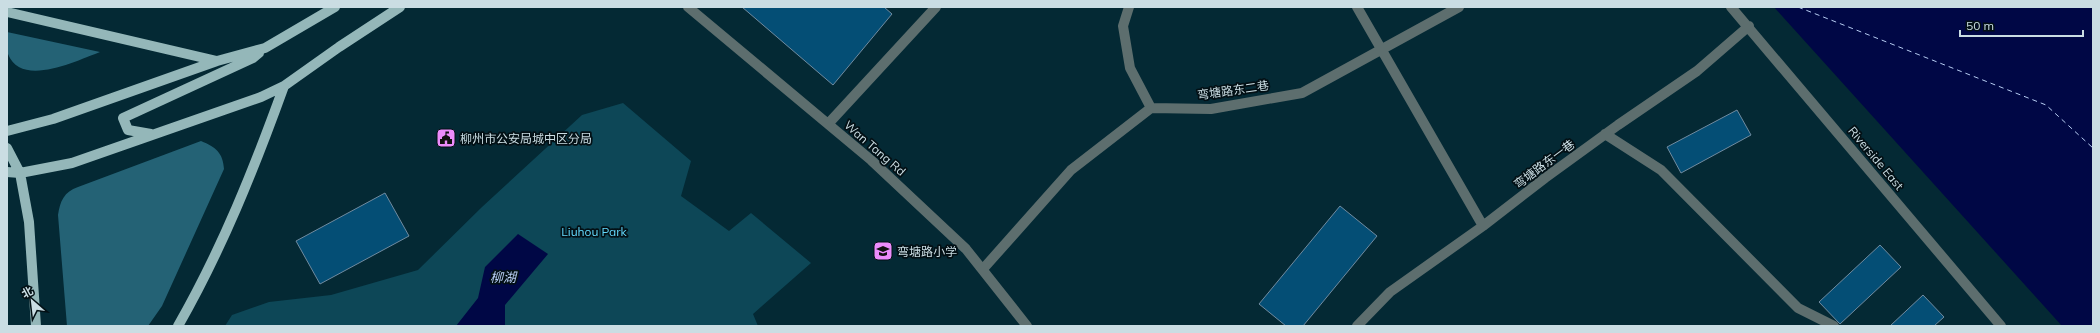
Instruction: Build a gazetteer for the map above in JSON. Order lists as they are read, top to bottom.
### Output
{
  "streets": {
    "street": [
      "弯塘路东二巷",
      "Wan Tang Rd",
      "Riverside East",
      "弯塘路东一巷"
    ]
  },
  "crossings": [
    ["Riverside East", "弯塘路东一巷"]
  ],
  "water": ["柳湖"],
  "parks": ["Liuhou Park"],
  "places": {
    "public building": ["柳州市公安局城中区分局"],
    "school or university": ["弯塘路小学"]
  },
  "scale_bar": "50 m",
  "north": "top left"
}
